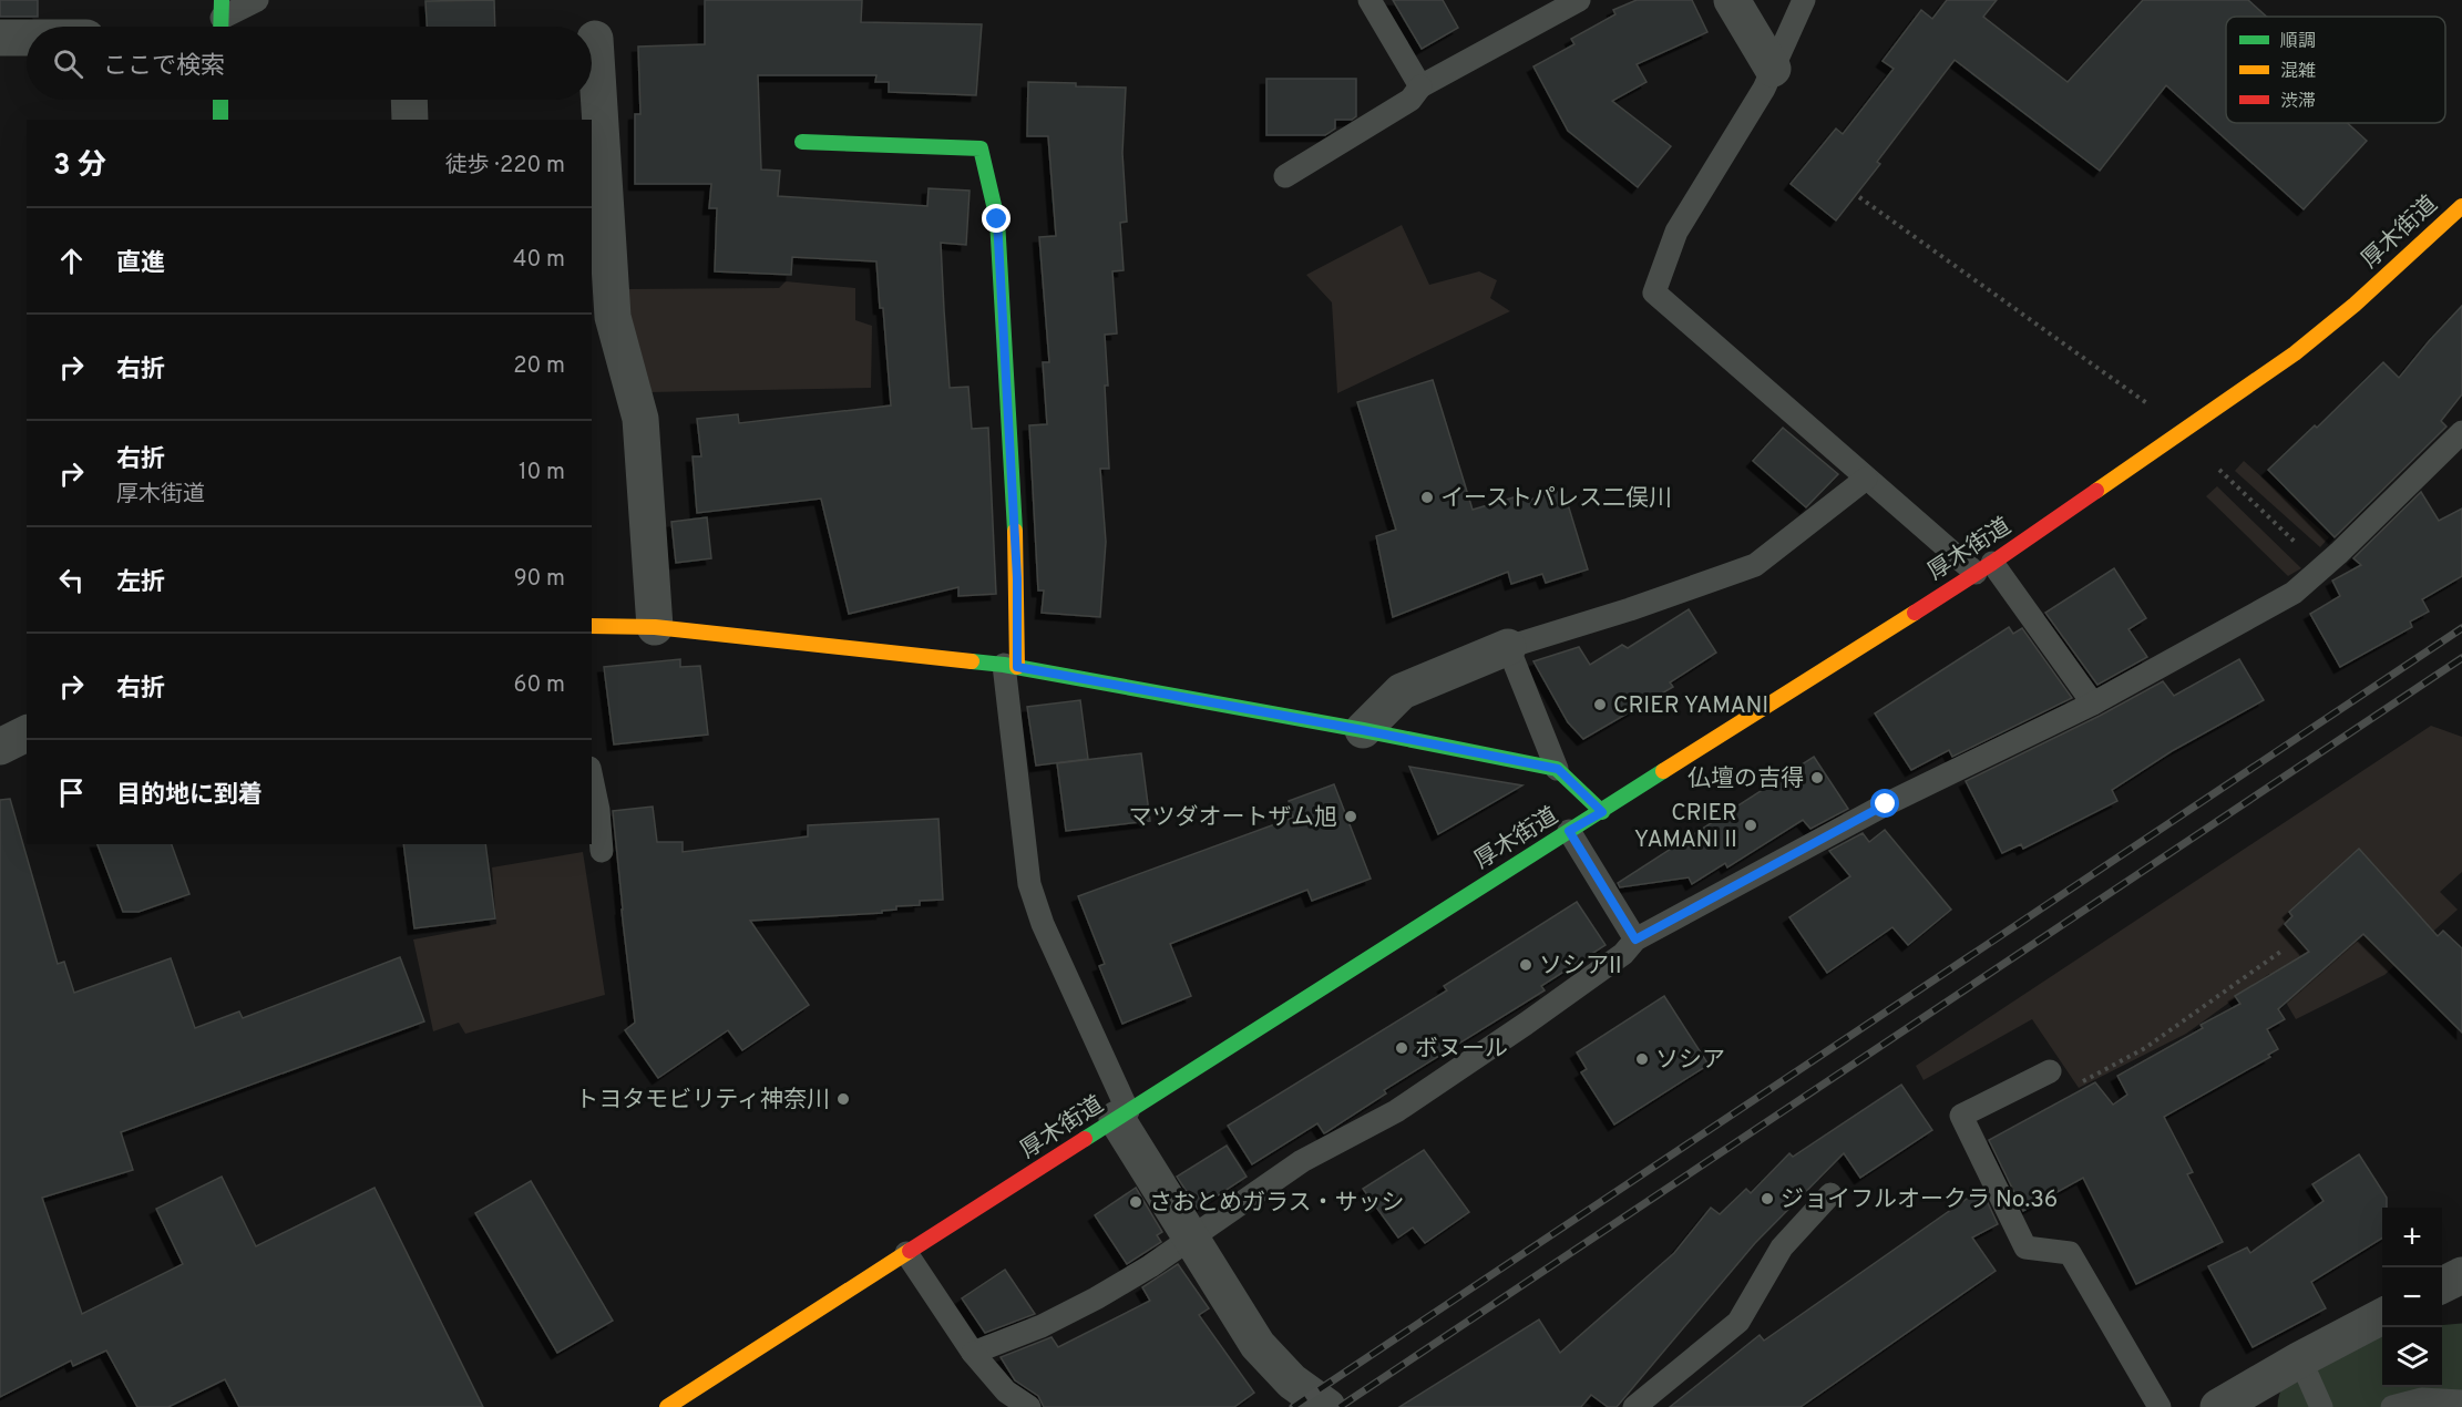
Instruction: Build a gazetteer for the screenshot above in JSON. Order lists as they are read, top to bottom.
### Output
{
  "streets": {
    "main road": ["厚木街道"]
  },
  "places": [
    "イーストパレス二俣川",
    "CRIER YAMANI",
    "仏壇の吉得",
    "マツダオートザム旭",
    "CRIER YAMANI II",
    "ソシアII",
    "ボヌール",
    "ソシア",
    "トヨタモビリティ神奈川",
    "ジョイフルオークラ No.36",
    "さおとめガラス・サッシ"
  ],
  "legend": ["順調", "混雑", "渋滞"],
  "page": {
    "search": "ここで検索",
    "heading": ["3 分", "徒歩 · 220 m"],
    "list": [
      ["直進", "40 m"],
      ["右折", "20 m"],
      ["右折", "厚木街道", "10 m"],
      ["左折", "90 m"],
      ["右折", "60 m"],
      "目的地に到着"
    ],
    "map_buttons": ["+", "−"]
  }
}
